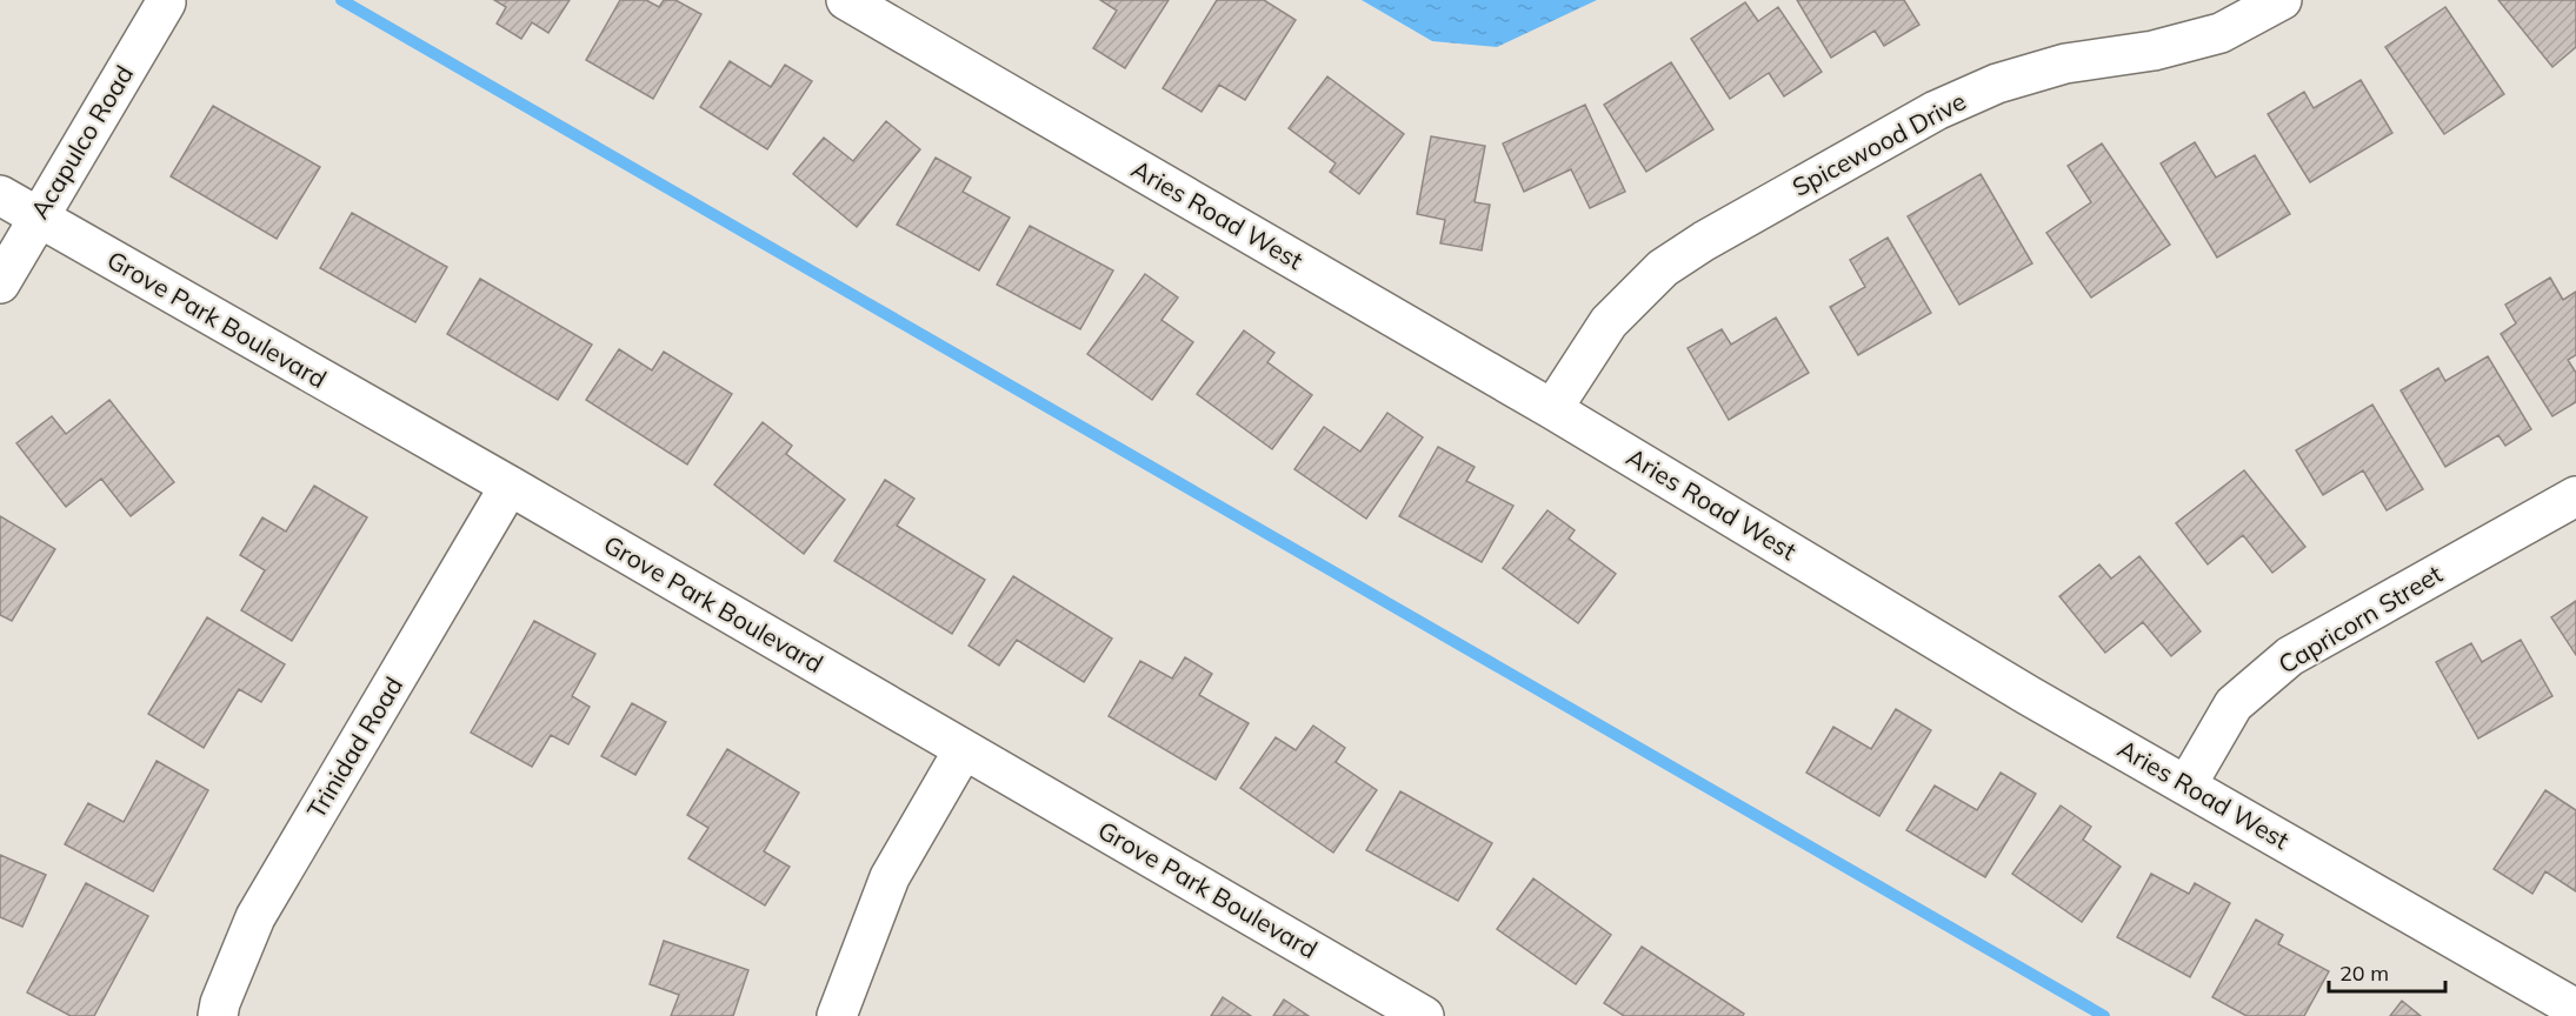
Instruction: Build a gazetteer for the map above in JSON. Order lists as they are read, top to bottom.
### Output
{
  "streets": {
    "street": [
      "Acapulco Road",
      "Spicewood Drive",
      "Aries Road West",
      "Grove Park Boulevard",
      "Capricorn Street",
      "Trinidad Road"
    ]
  },
  "crossings": [
    ["Acapulco Road", "Grove Park Boulevard"],
    ["Spicewood Drive", "Aries Road West"],
    ["Aries Road West", "Capricorn Street"],
    ["Grove Park Boulevard", "Trinidad Road"]
  ],
  "scale_bar": "20 m"
}
